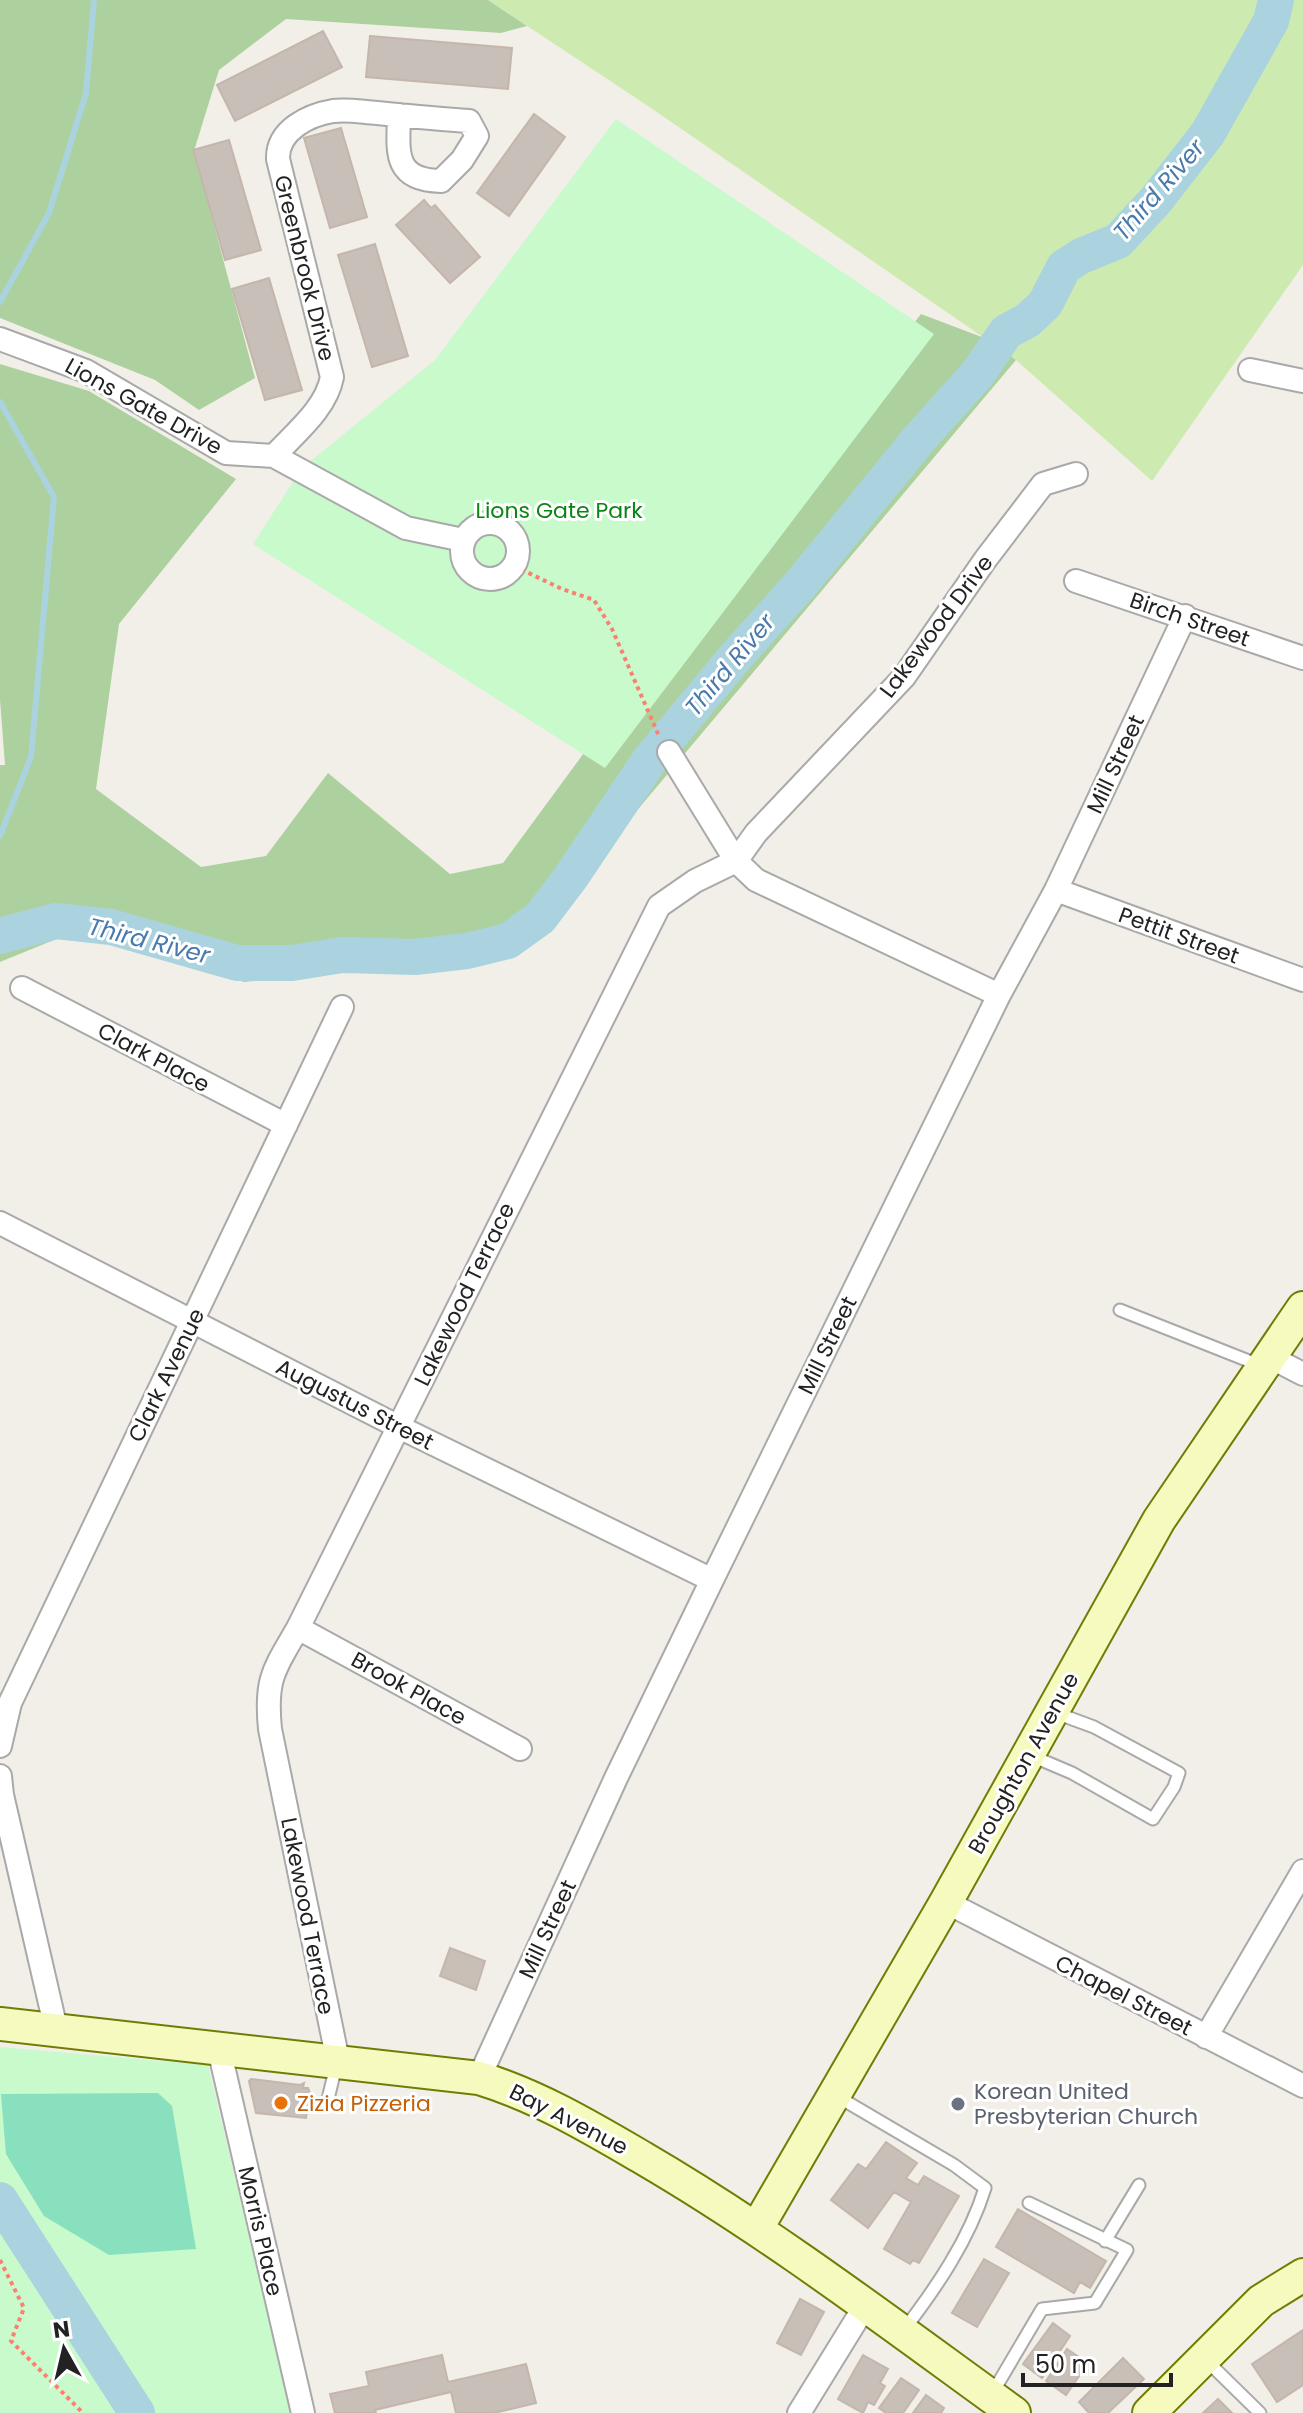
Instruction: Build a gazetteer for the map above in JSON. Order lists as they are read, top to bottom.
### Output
{
  "streets": {
    "street": [
      "Greenbrook Drive",
      "Lions Gate Drive",
      "Birch Street",
      "Lakewood Drive",
      "Mill Street",
      "Pettit Street",
      "Clark Place",
      "Lakewood Terrace",
      "Clark Avenue",
      "Augustus Street",
      "Brook Place",
      "Broughton Avenue",
      "Chapel Street",
      "Bay Avenue",
      "Morris Place"
    ]
  },
  "crossings": [
    ["Greenbrook Drive", "Lions Gate Drive"],
    ["Birch Street", "Mill Street"],
    ["Lakewood Drive", "Lakewood Terrace"],
    ["Mill Street", "Pettit Street"],
    ["Mill Street", "Augustus Street"],
    ["Mill Street", "Bay Avenue"],
    ["Clark Place", "Clark Avenue"],
    ["Lakewood Terrace", "Augustus Street"],
    ["Lakewood Terrace", "Brook Place"],
    ["Lakewood Terrace", "Bay Avenue"],
    ["Clark Avenue", "Augustus Street"],
    ["Broughton Avenue", "Chapel Street"],
    ["Broughton Avenue", "Bay Avenue"],
    ["Bay Avenue", "Morris Place"]
  ],
  "water": ["Third River"],
  "parks": ["Lions Gate Park"],
  "places": ["Zizia Pizzeria", "Korean United Presbyterian Church"],
  "scale_bar": "50 m",
  "north": "top"
}
